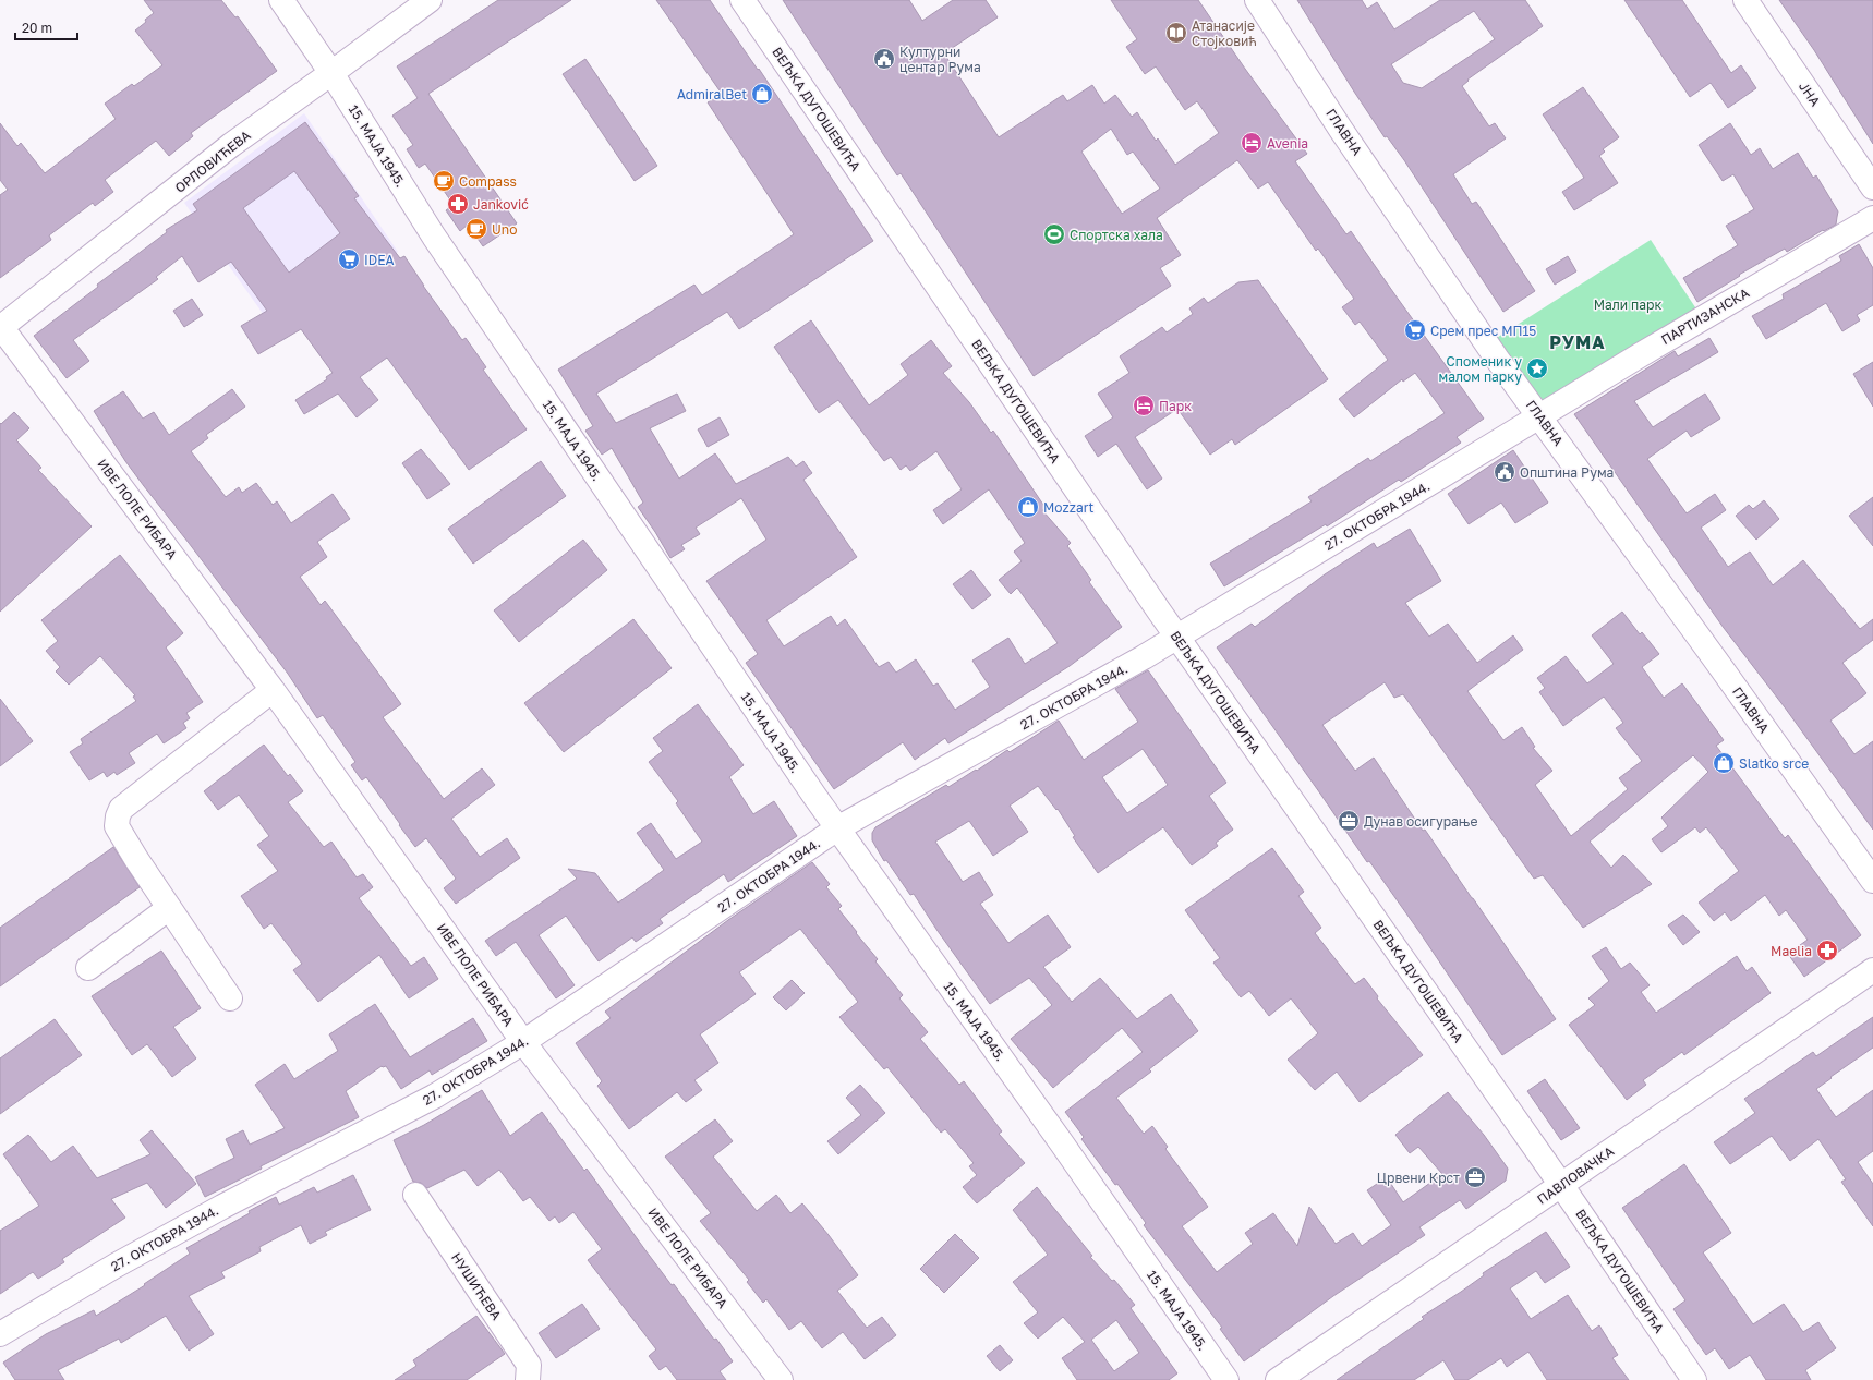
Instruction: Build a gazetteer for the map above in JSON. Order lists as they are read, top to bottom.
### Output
{
  "streets": {
    "street": [
      "ЈНА",
      "ВЕЉКА ДУГОШЕВИЋА",
      "ГЛАВНА",
      "15. МАЈА 1945.",
      "ОРЛОВИЋЕВА",
      "ПАРТИЗАНСКА",
      "ИВЕ ЛОЛЕ РИБАРА",
      "27. ОКТОБРА 1944.",
      "ПАВЛОВАЧКА",
      "НУШИЋЕВА"
    ]
  },
  "crossings": [
    ["ВЕЉКА ДУГОШЕВИЋА", "27. ОКТОБРА 1944."],
    ["ВЕЉКА ДУГОШЕВИЋА", "ПАВЛОВАЧКА"],
    ["ГЛАВНА", "ПАРТИЗАНСКА"],
    ["ГЛАВНА", "27. ОКТОБРА 1944."],
    ["15. МАЈА 1945.", "ОРЛОВИЋЕВА"],
    ["15. МАЈА 1945.", "27. ОКТОБРА 1944."],
    ["ОРЛОВИЋЕВА", "ИВЕ ЛОЛЕ РИБАРА"],
    ["ПАРТИЗАНСКА", "27. ОКТОБРА 1944."],
    ["ИВЕ ЛОЛЕ РИБАРА", "27. ОКТОБРА 1944."]
  ],
  "districts": ["РУМА"],
  "parks": ["Мали парк"],
  "places": {
    "library": ["Атанасије Стојковић"],
    "public building": ["Културни центар Рума", "Општина Рума"],
    "shop": ["AdmiralBet", "Mozzart", "Slatko srce"],
    "hotel": ["Avenia", "Парк"],
    "cafe": ["Compass", "Uno"],
    "pharmacy": ["Janković", "Maelia"],
    "sports": ["Спортска хала"],
    "supermarket": ["IDEA", "Срем прес МП15"],
    "place": ["Споменик у малом парку"],
    "office": ["Дунав осигурање", "Црвени Крст"]
  },
  "scale_bar": "20 m"
}
